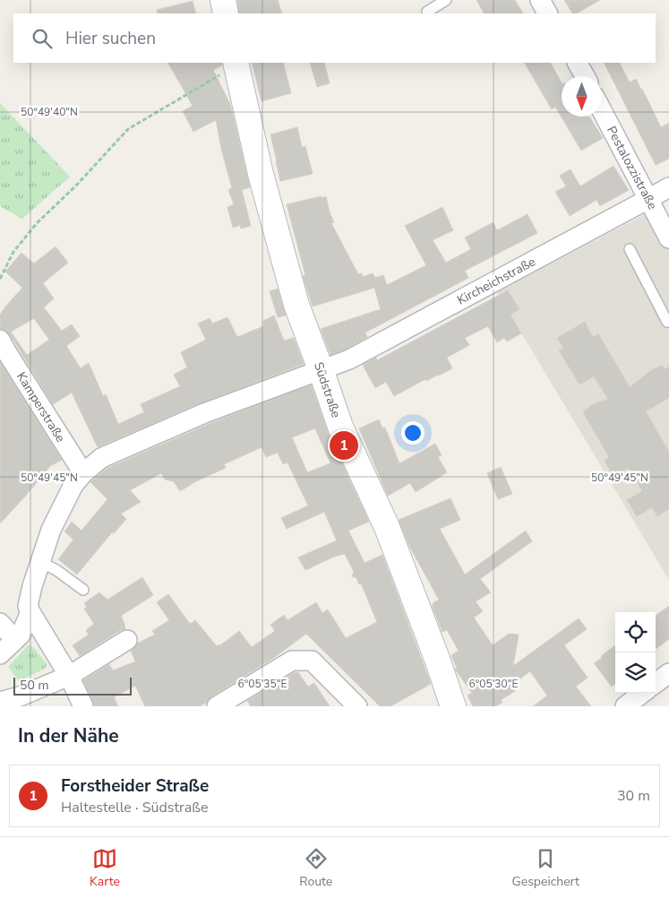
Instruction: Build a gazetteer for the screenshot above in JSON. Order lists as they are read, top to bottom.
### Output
{
  "streets": {
    "street": [
      "Pestalozzistraße",
      "Kircheichstraße",
      "Südstraße",
      "Kamperstraße"
    ]
  },
  "crossings": [
    ["Pestalozzistraße", "Kircheichstraße"],
    ["Kircheichstraße", "Südstraße"],
    ["Kircheichstraße", "Kamperstraße"]
  ],
  "scale_bar": "50 m",
  "north": "bottom",
  "page": {
    "search": "Hier suchen",
    "pins": "1",
    "scale": "50 m",
    "heading": "In der Nähe",
    "list": [
      {
        "mark": "1",
        "name": "Forstheider Straße",
        "note": "Haltestelle · Südstraße",
        "value": "30 m"
      }
    ],
    "nav": ["Karte", "Route", "Gespeichert"]
  },
  "coordinates": [
    "50°49'40\"N",
    "50°49'45\"N",
    "6°05'35\"E",
    "6°05'30\"E"
  ]
}
